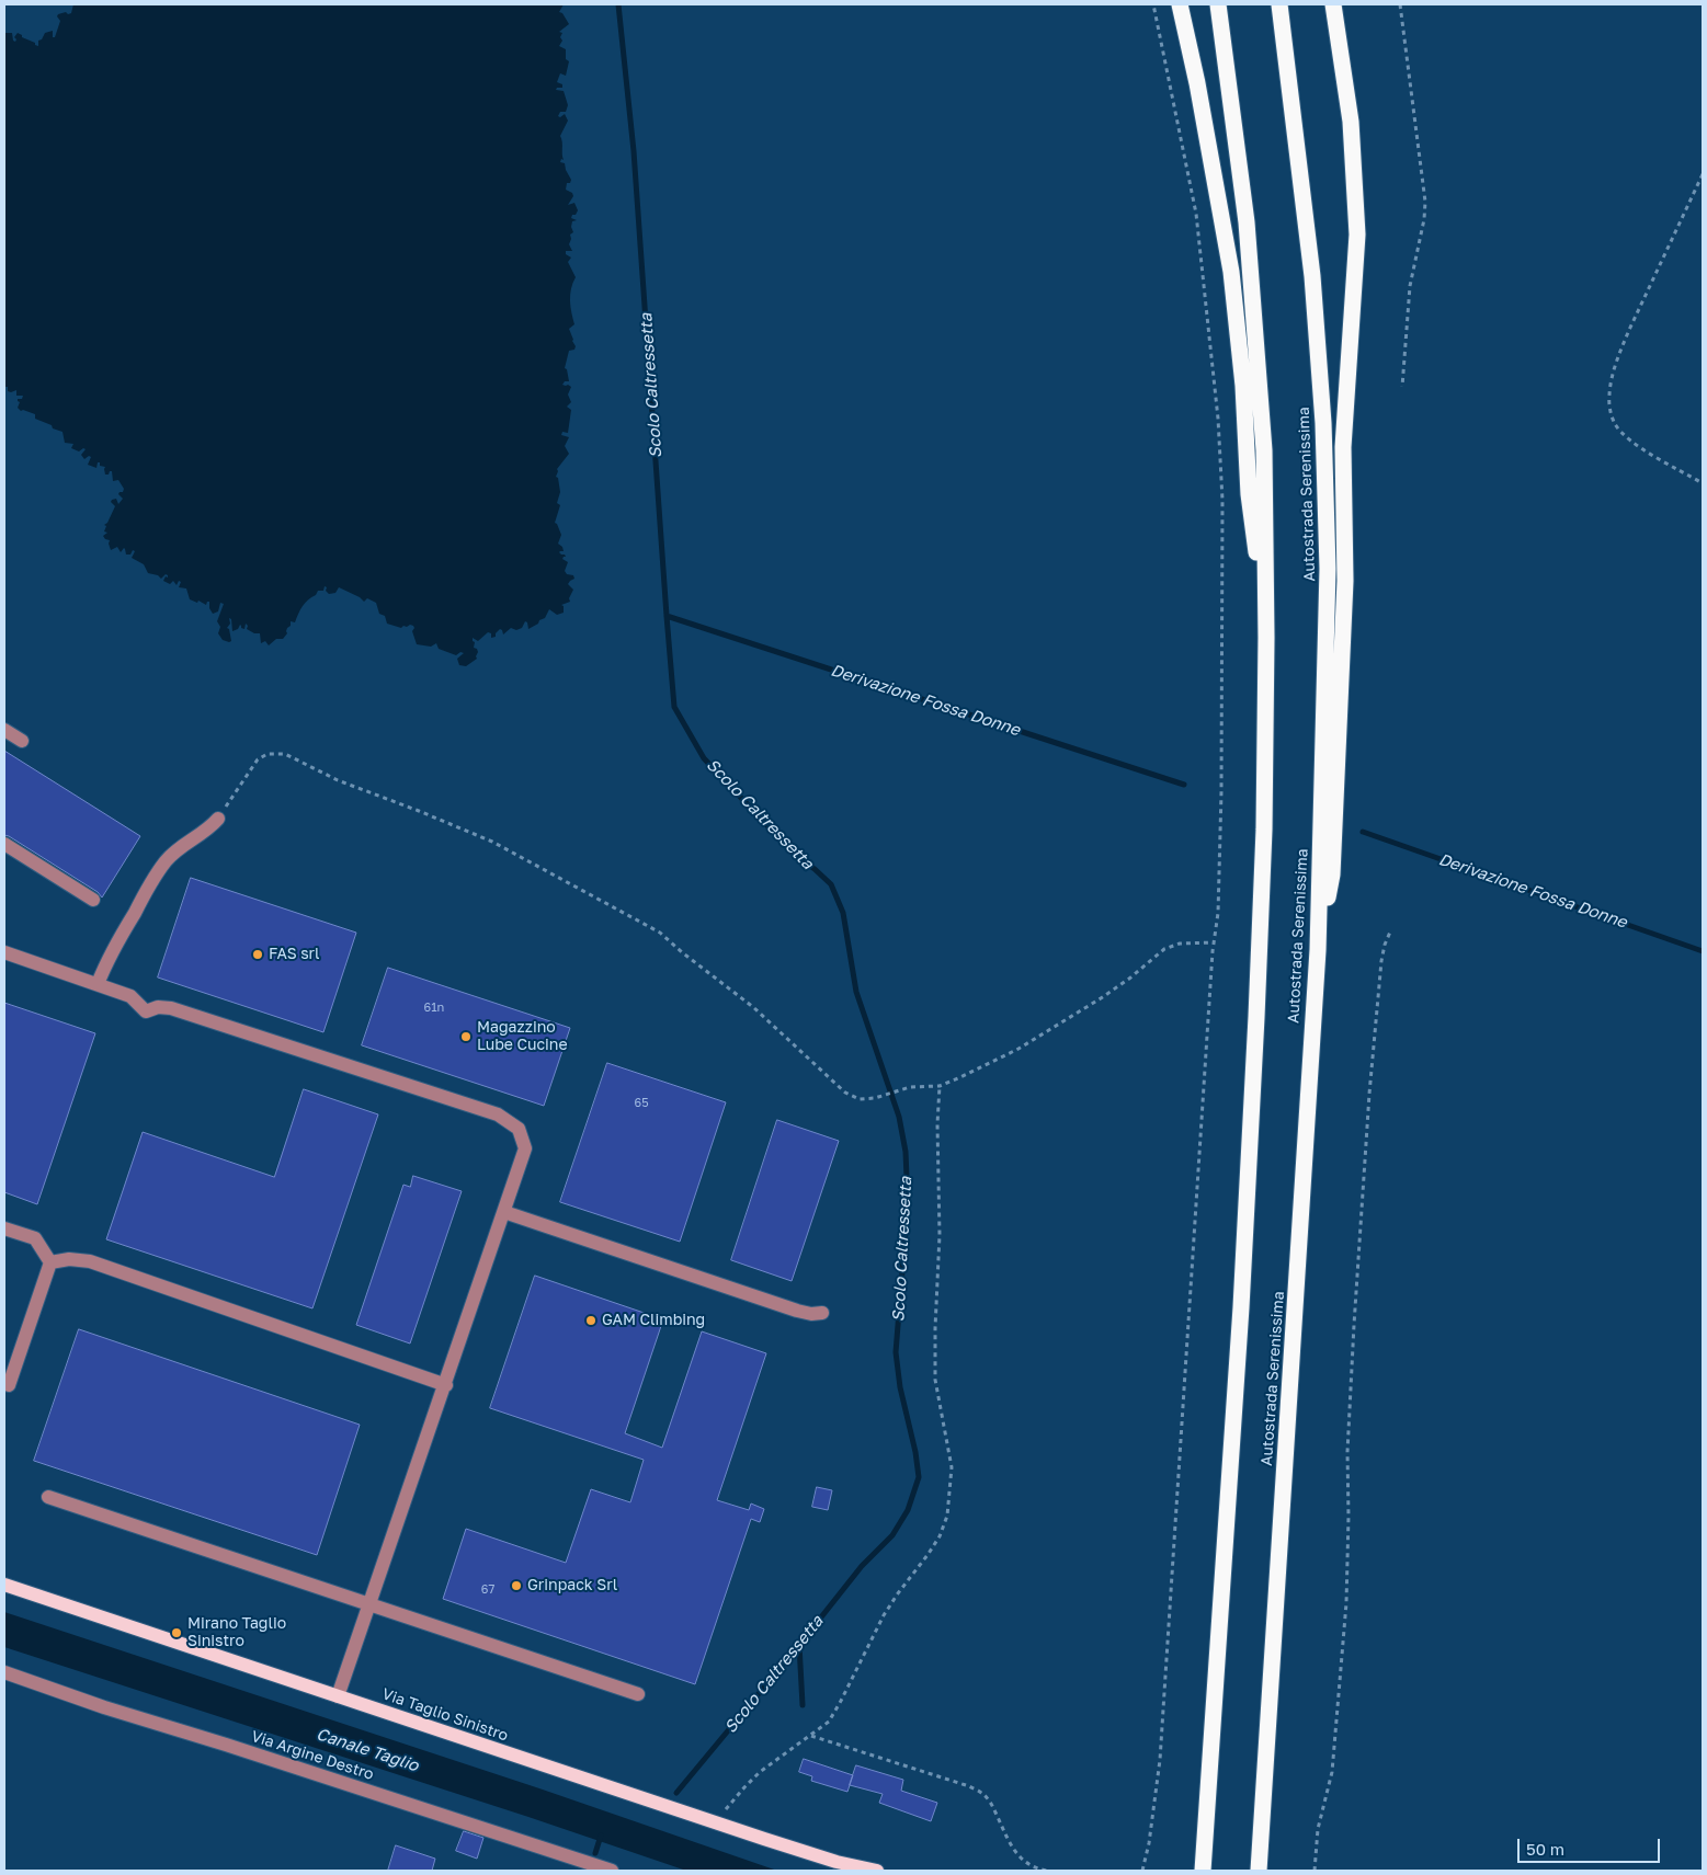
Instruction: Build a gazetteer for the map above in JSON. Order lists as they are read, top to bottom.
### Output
{
  "streets": {
    "highway": ["Autostrada Serenissima"],
    "main road": ["Via Taglio Sinistro"],
    "street": ["Via Argine Destro"]
  },
  "water": ["Scolo Caltressetta", "Derivazione Fossa Donne", "Canale Taglio"],
  "places": [
    "FAS srl",
    "Magazzino Lube Cucine",
    "GAM Climbing",
    "Grinpack Srl",
    "Mirano Taglio Sinistro"
  ],
  "house_numbers": ["61n", "65", "67"],
  "scale_bar": "50 m"
}
